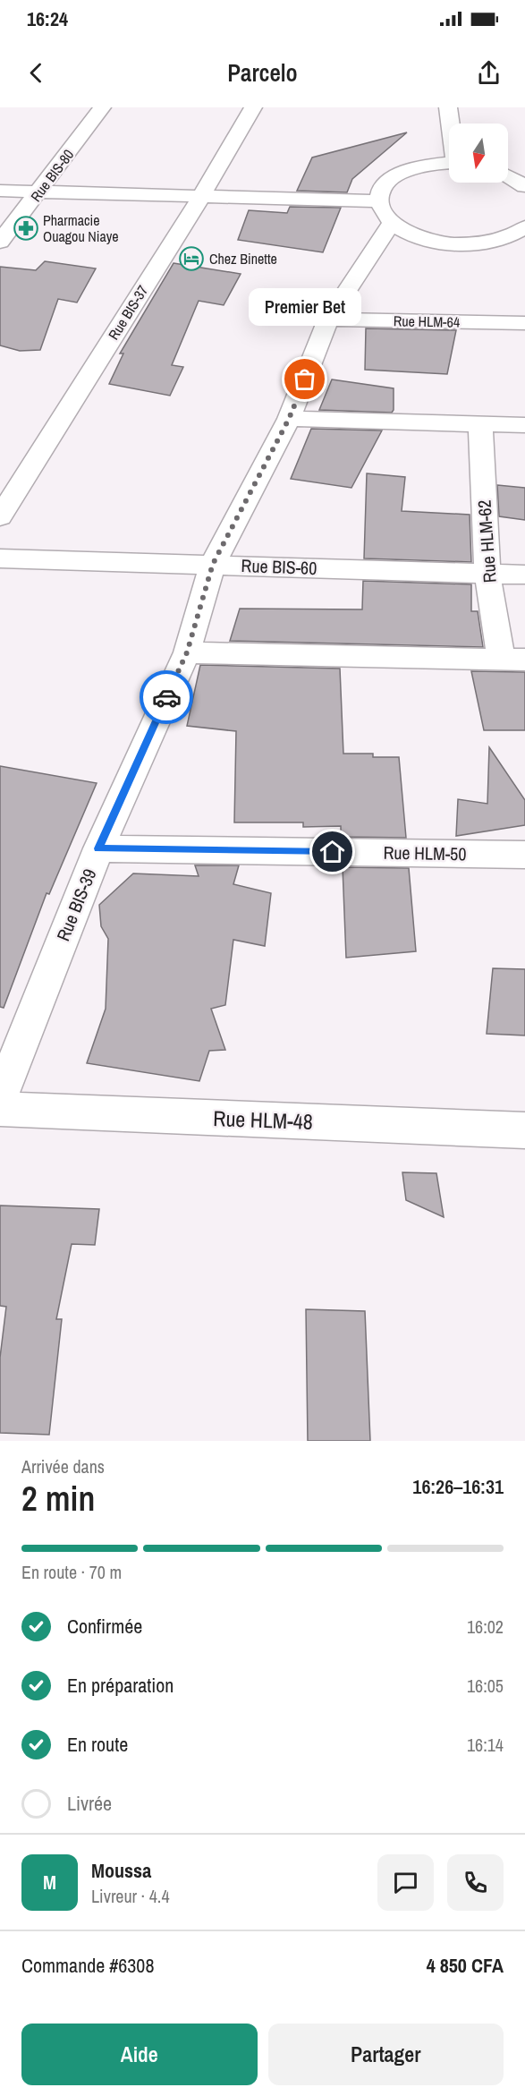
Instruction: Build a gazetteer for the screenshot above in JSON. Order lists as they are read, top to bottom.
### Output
{
  "streets": {
    "street": [
      "Rue BIS-80",
      "Rue BIS-37",
      "Rue HLM-64",
      "Rue HLM-62",
      "Rue BIS-60",
      "Rue HLM-50",
      "Rue BIS-39",
      "Rue HLM-48"
    ]
  },
  "crossings": [
    ["Rue HLM-64", "Rue BIS-39"],
    ["Rue HLM-62", "Rue BIS-60"],
    ["Rue BIS-60", "Rue BIS-39"],
    ["Rue HLM-50", "Rue BIS-39"]
  ],
  "places": {
    "pharmacy": ["Pharmacie Ouagou Niaye"],
    "hotel": ["Chez Binette"],
    "other": ["Premier Bet"]
  },
  "north": "bottom",
  "page": {
    "status": "16:24",
    "header": "Parcelo",
    "bubble": "Premier Bet",
    "heading": ["2 min", "Arrivée dans", "16:26–16:31"],
    "panel": [
      "Moussa",
      "Livreur · 4.4",
      "Commande #6308",
      "4 850 CFA"
    ],
    "bar": "En route · 70 m",
    "list": [
      ["Confirmée", "16:02"],
      ["En préparation", "16:05"],
      ["En route", "16:14"],
      "Livrée"
    ],
    "round": "M",
    "buttons": ["Aide", "Partager"]
  }
}
